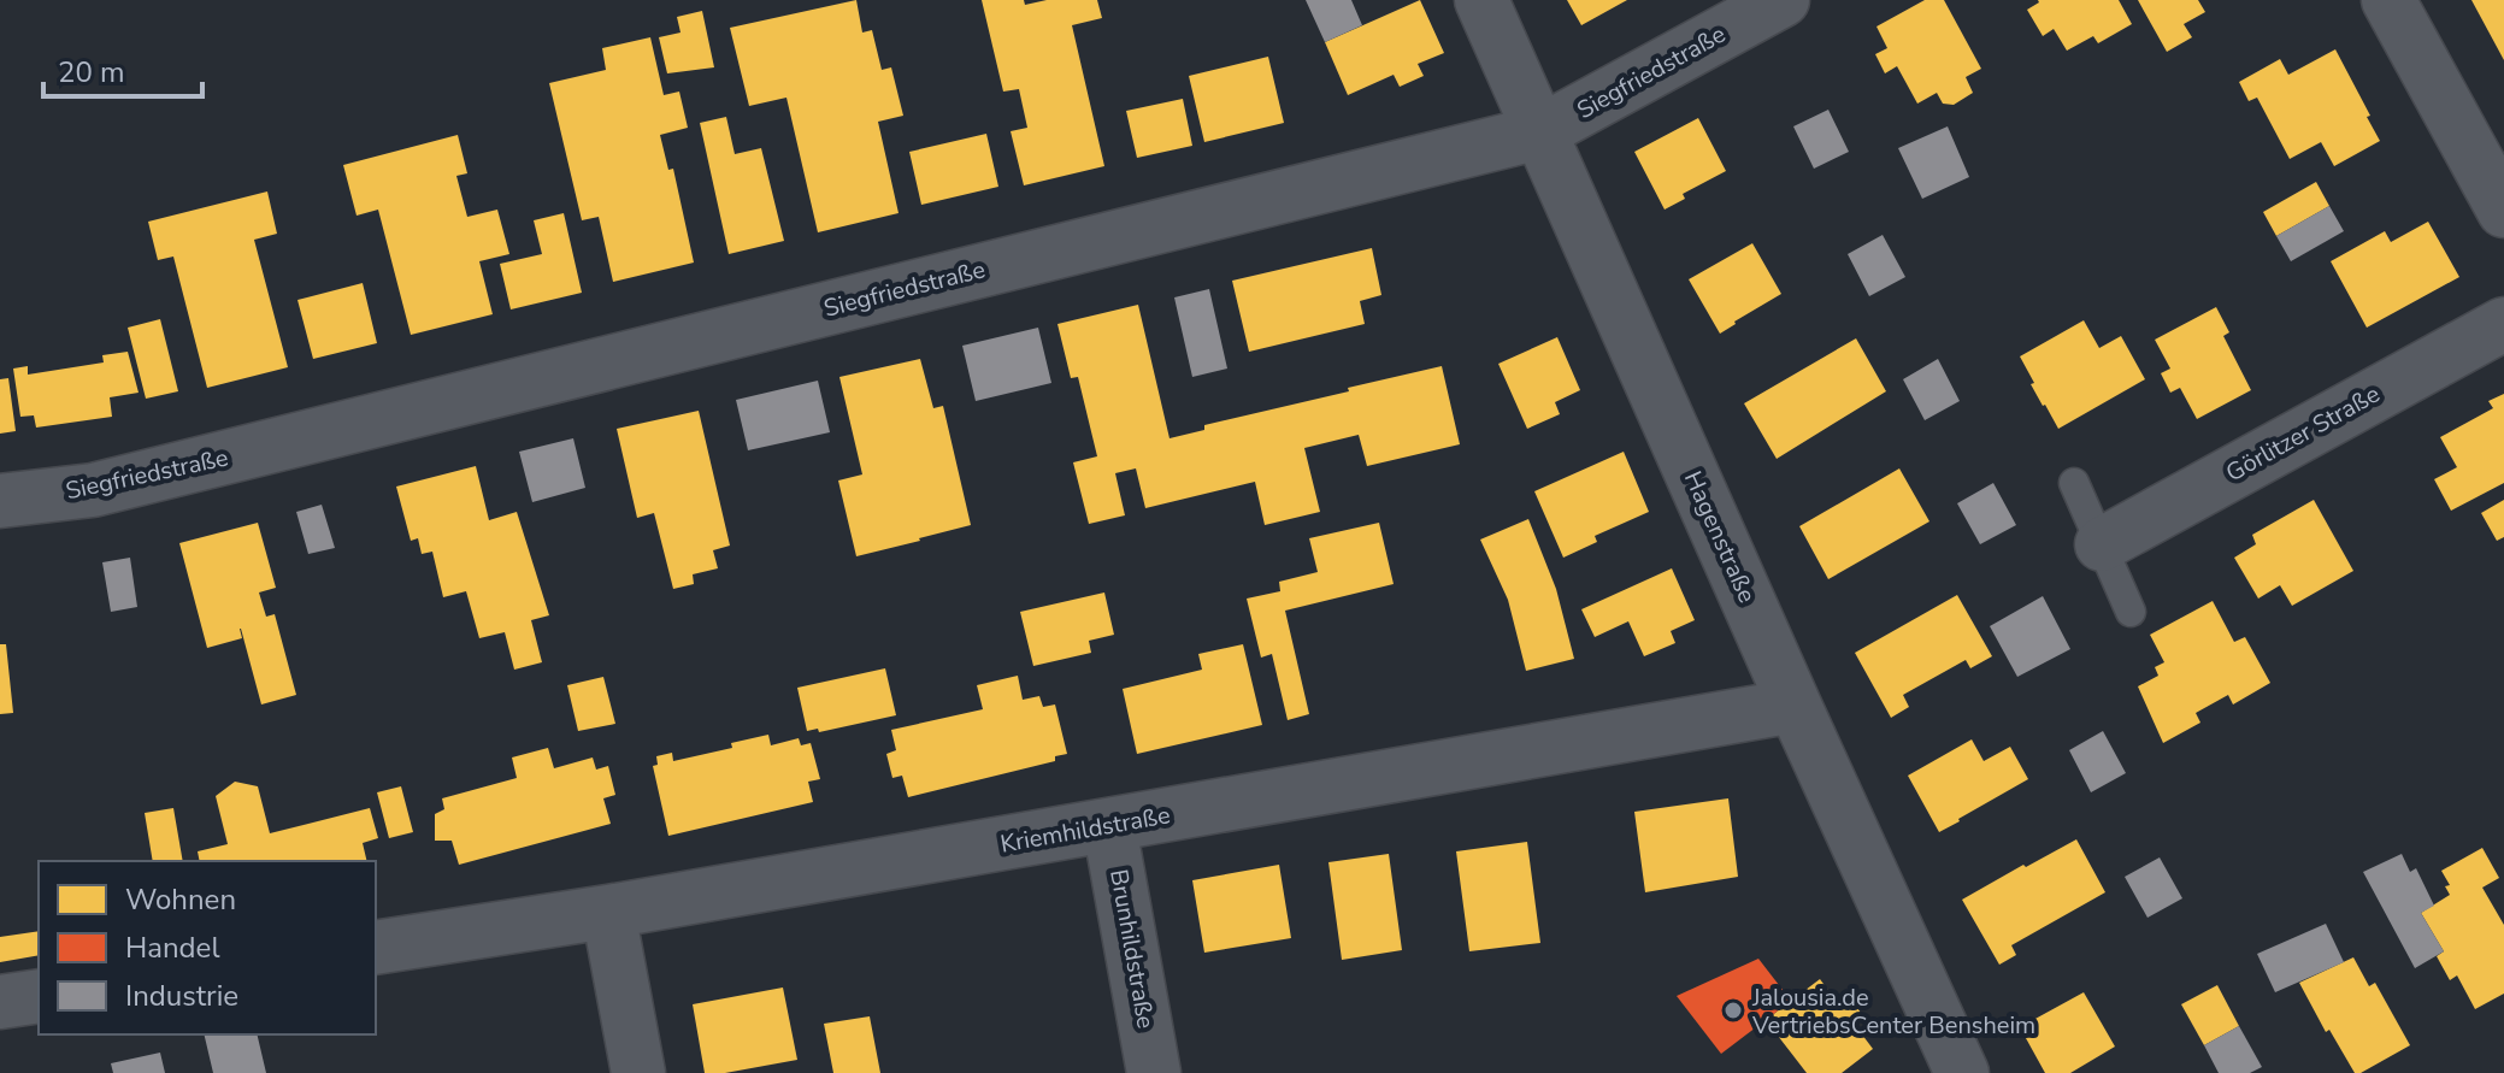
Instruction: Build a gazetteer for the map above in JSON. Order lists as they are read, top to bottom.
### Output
{
  "streets": {
    "street": [
      "Siegfriedstraße",
      "Görlitzer Straße",
      "Hagenstraße",
      "Kriemhildstraße",
      "Brunhildstraße"
    ]
  },
  "crossings": [
    ["Siegfriedstraße", "Hagenstraße"],
    ["Hagenstraße", "Kriemhildstraße"],
    ["Kriemhildstraße", "Brunhildstraße"]
  ],
  "places": ["Jalousia.de VertriebsCenter Bensheim"],
  "legend": ["Wohnen", "Handel", "Industrie"],
  "scale_bar": "20 m"
}
